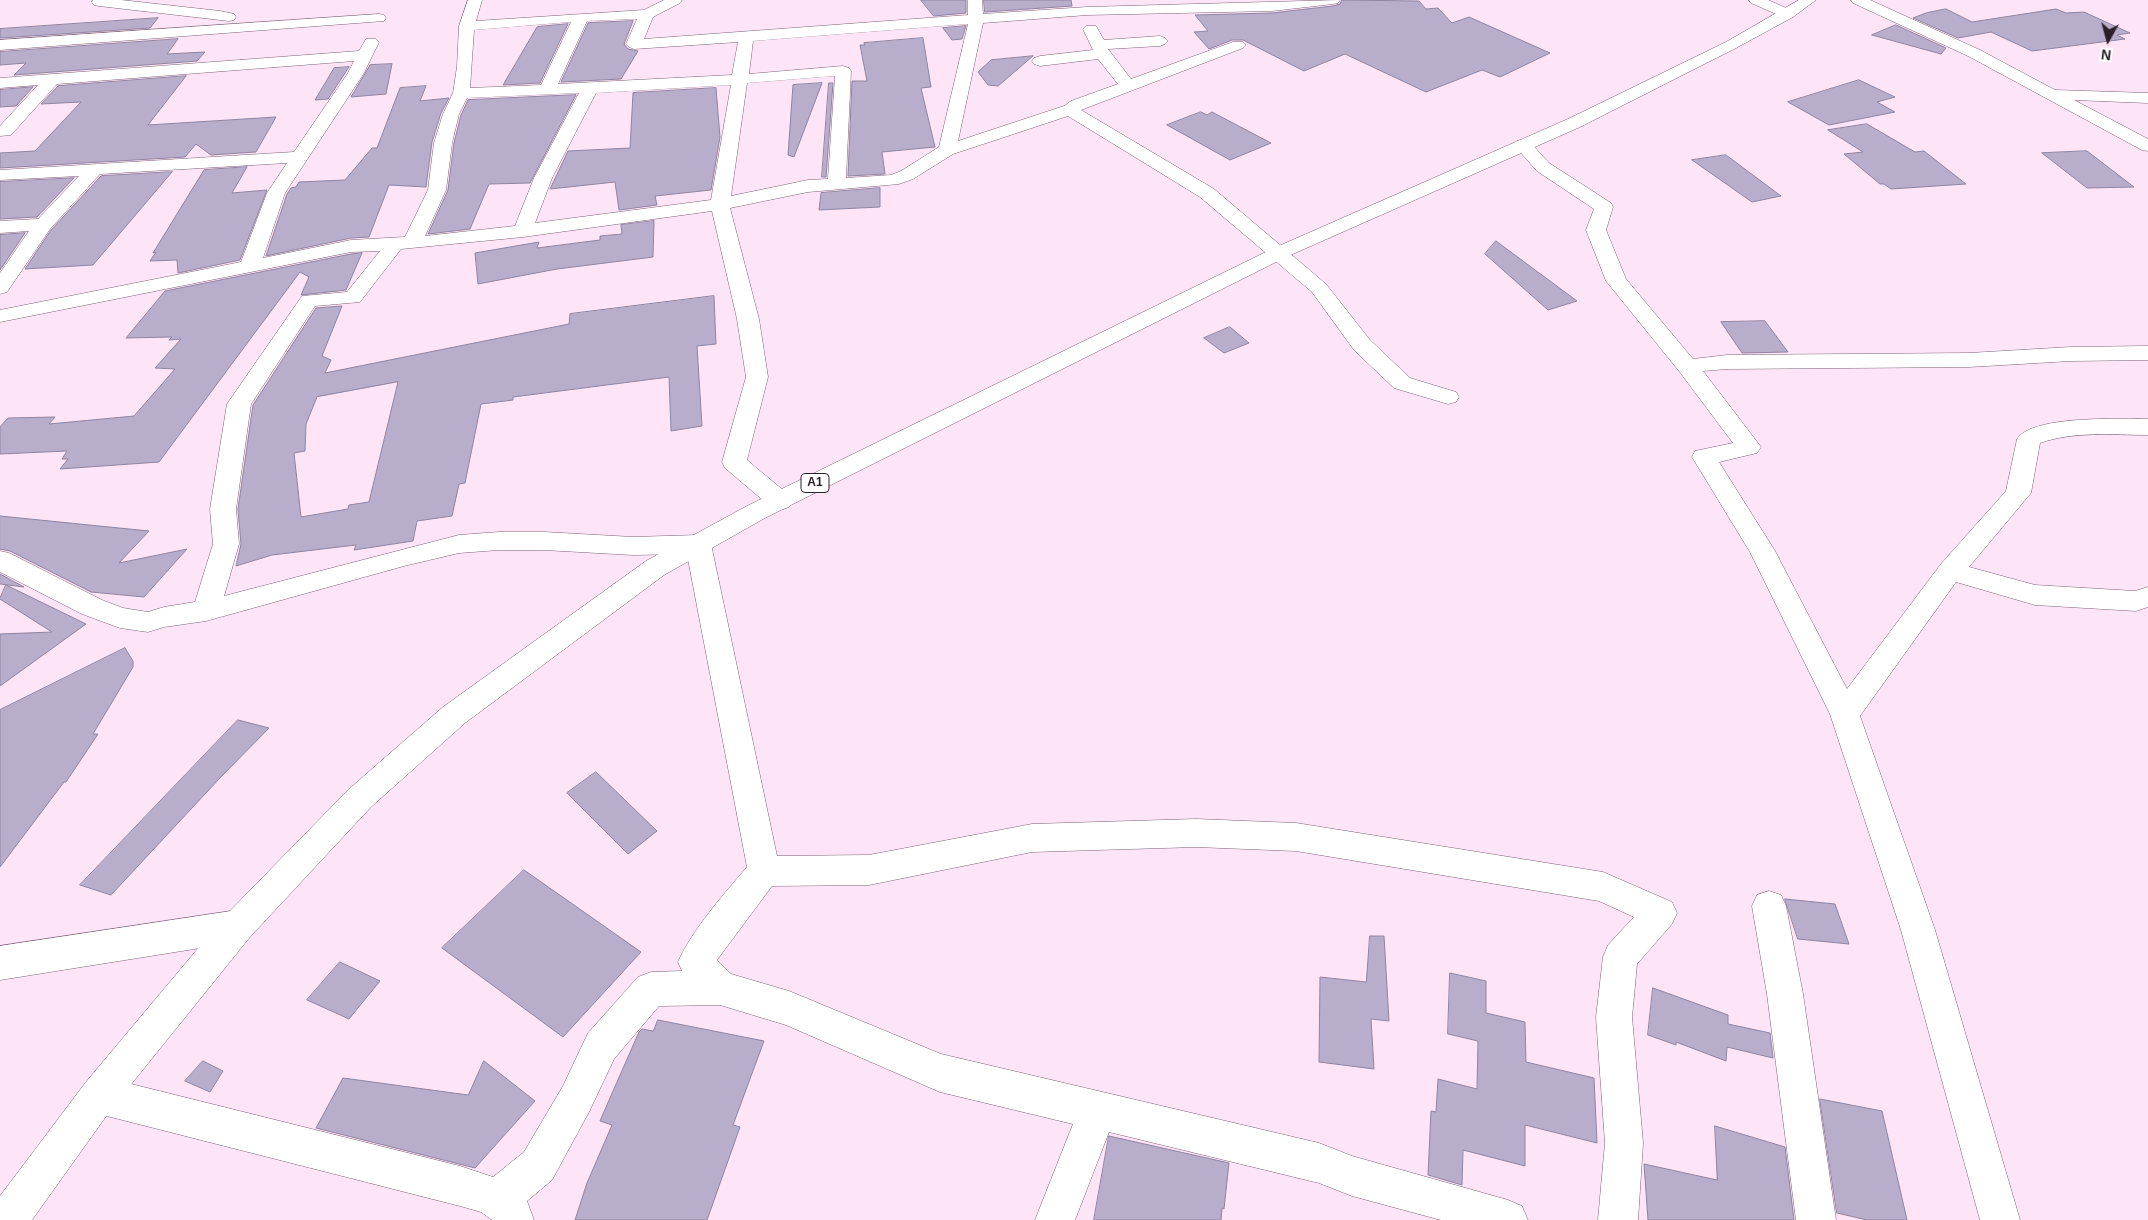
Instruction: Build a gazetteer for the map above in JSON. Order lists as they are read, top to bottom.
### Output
{
  "streets": {
    "main road": ["A1"]
  },
  "north": "bottom"
}
